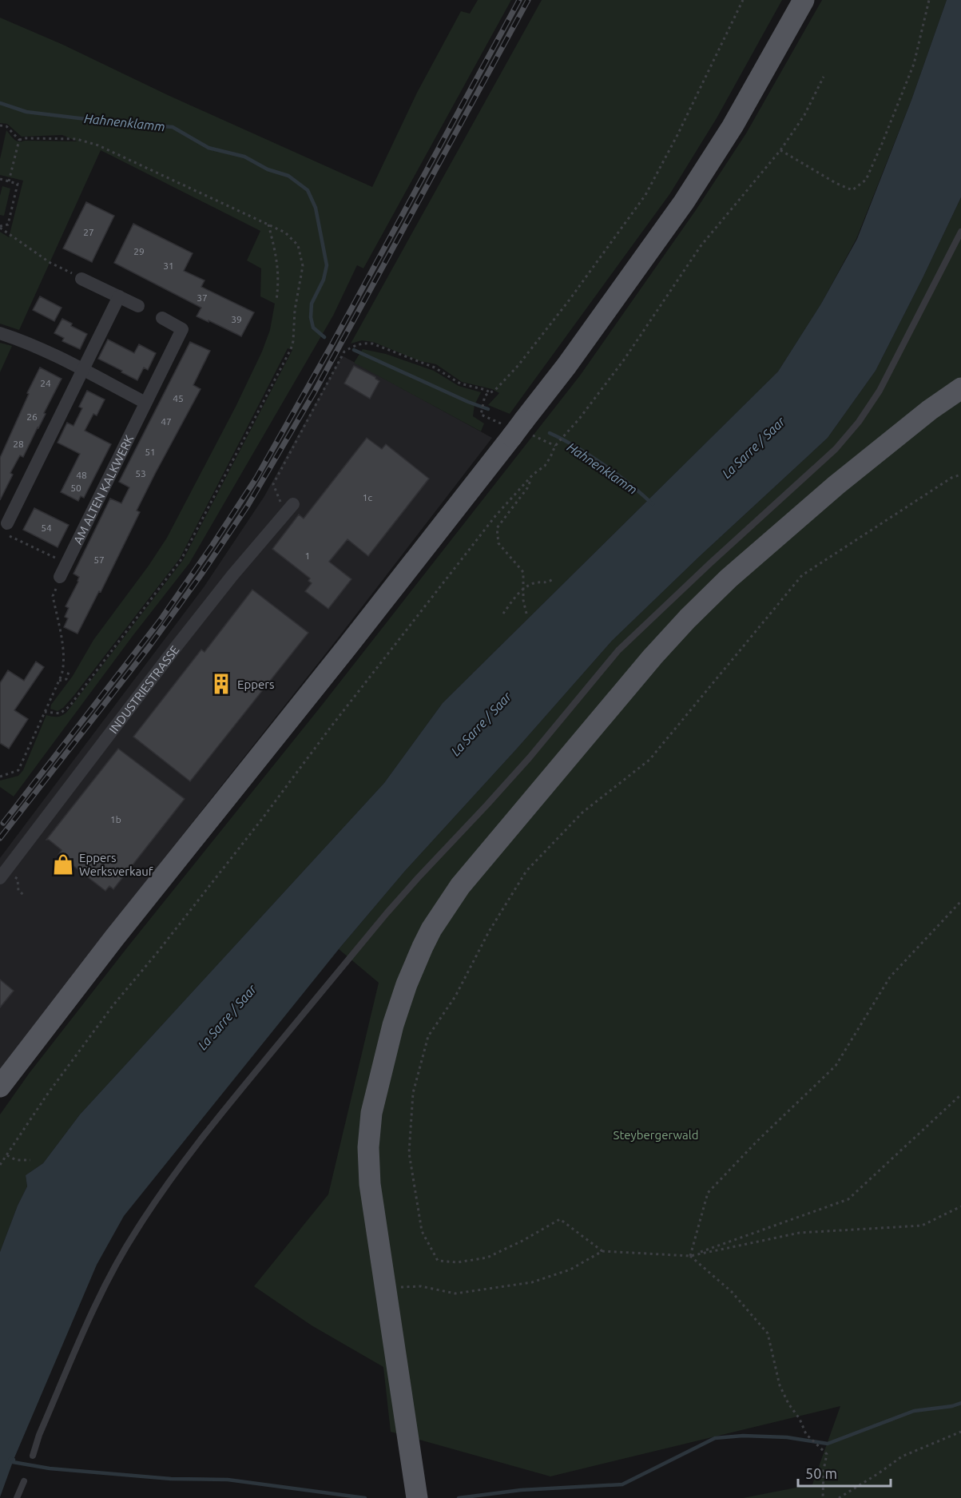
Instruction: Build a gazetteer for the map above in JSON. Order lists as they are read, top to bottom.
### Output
{
  "streets": {
    "street": ["AM ALTEN KALKWERK", "INDUSTRIESTRASSE"]
  },
  "water": ["Hahnenklamm", "La Sarre / Saar"],
  "parks": ["Steybergerwald"],
  "places": {
    "building": ["Eppers"],
    "shop": ["Eppers Werksverkauf"]
  },
  "house_numbers": [
    "27",
    "29",
    "31",
    "37",
    "39",
    "24",
    "45",
    "26",
    "47",
    "28",
    "51",
    "53",
    "48",
    "50",
    "1c",
    "54",
    "1",
    "57",
    "1b"
  ],
  "scale_bar": "50 m"
}
